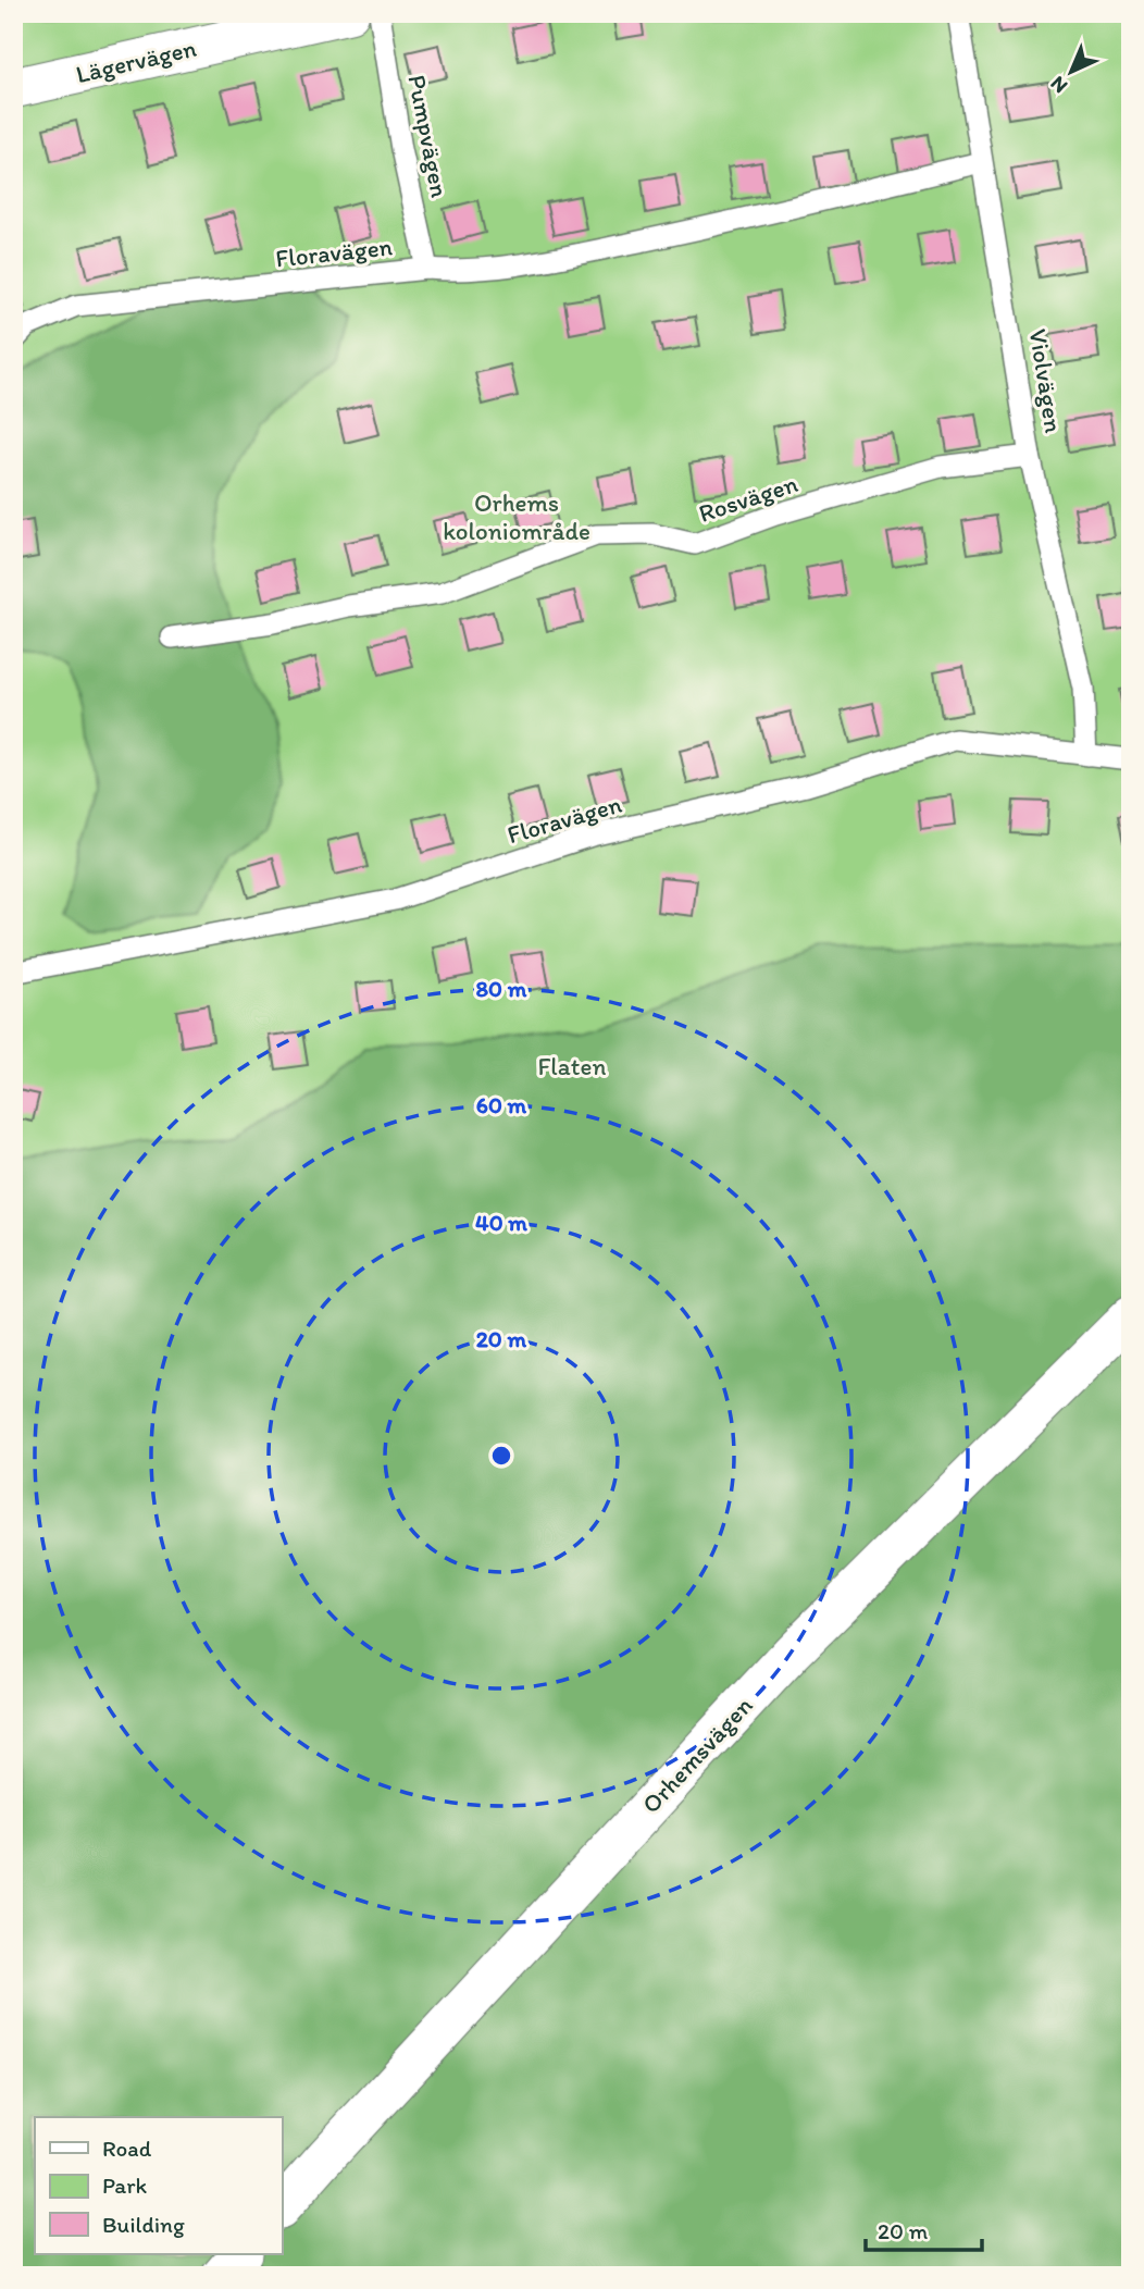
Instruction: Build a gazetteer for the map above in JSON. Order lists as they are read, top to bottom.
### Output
{
  "streets": {
    "street": ["Lägervägen", "Orhemsvägen"],
    "lane": [
      "Pumpvägen",
      "Floravägen",
      "Violvägen",
      "Rosvägen"
    ]
  },
  "crossings": [
    ["Pumpvägen", "Floravägen"],
    ["Floravägen", "Violvägen"],
    ["Violvägen", "Rosvägen"]
  ],
  "parks": ["Orhems koloniområde", "Flaten"],
  "legend": ["Road", "Park", "Building"],
  "scale_bar": "20 m",
  "north": "bottom left",
  "rings": [
    "80 m",
    "60 m",
    "40 m",
    "20 m"
  ]
}
